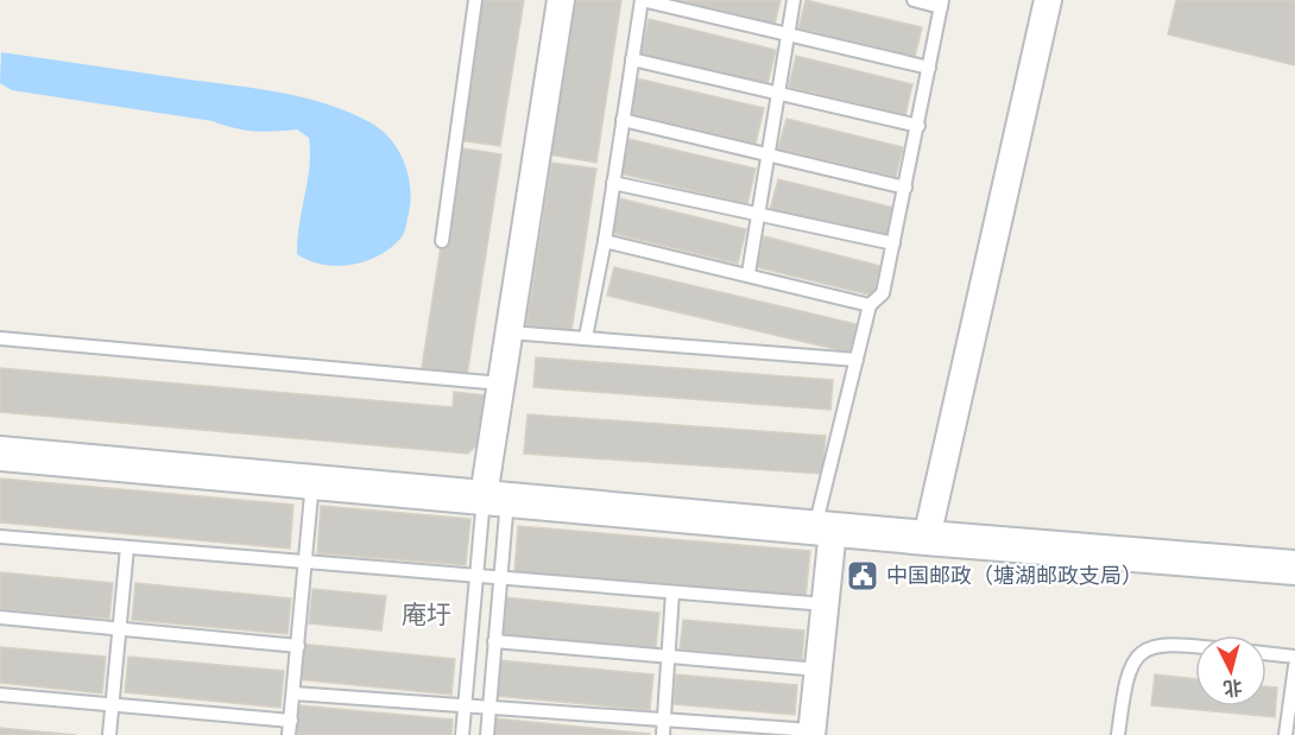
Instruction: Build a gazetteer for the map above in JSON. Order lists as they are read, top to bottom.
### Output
{
  "districts": ["庵圩"],
  "places": {
    "public building": ["中国邮政（塘湖邮政支局）"]
  },
  "north": "bottom"
}
